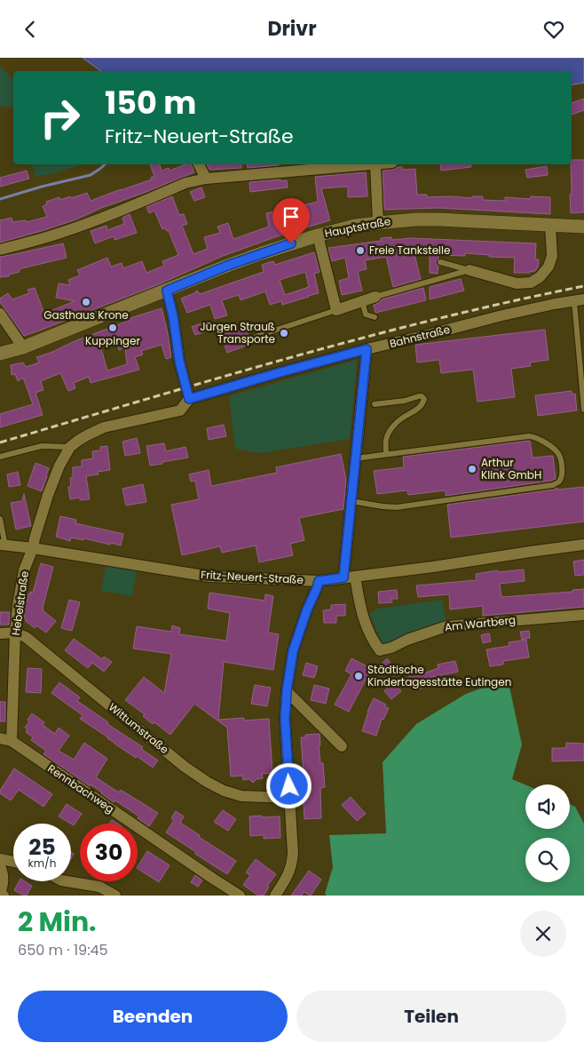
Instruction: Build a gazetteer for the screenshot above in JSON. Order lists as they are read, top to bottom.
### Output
{
  "streets": {
    "street": [
      "Hauptstraße",
      "Bahnstraße",
      "Fritz-Neuert-Straße",
      "Hebelstraße",
      "Am Wartberg",
      "Wittumstraße",
      "Rennbachweg"
    ]
  },
  "crossings": [
    ["Bahnstraße", "Hebelstraße"],
    ["Fritz-Neuert-Straße", "Hebelstraße"],
    ["Fritz-Neuert-Straße", "Am Wartberg"],
    ["Hebelstraße", "Wittumstraße"],
    ["Hebelstraße", "Rennbachweg"]
  ],
  "places": [
    "Freie Tankstelle",
    "Gasthaus Krone",
    "Kuppinger",
    "Jürgen Strauß Transporte",
    "Arthur Klink GmbH",
    "Städtische Kindertagesstätte Eutingen"
  ],
  "page": {
    "header": "Drivr",
    "turn": ["150 m", "Fritz-Neuert-Straße"],
    "speed": "25 km/h",
    "limit": "30",
    "heading": ["2 Min.", "650 m · 19:45"],
    "buttons": ["Beenden", "Teilen"]
  }
}
